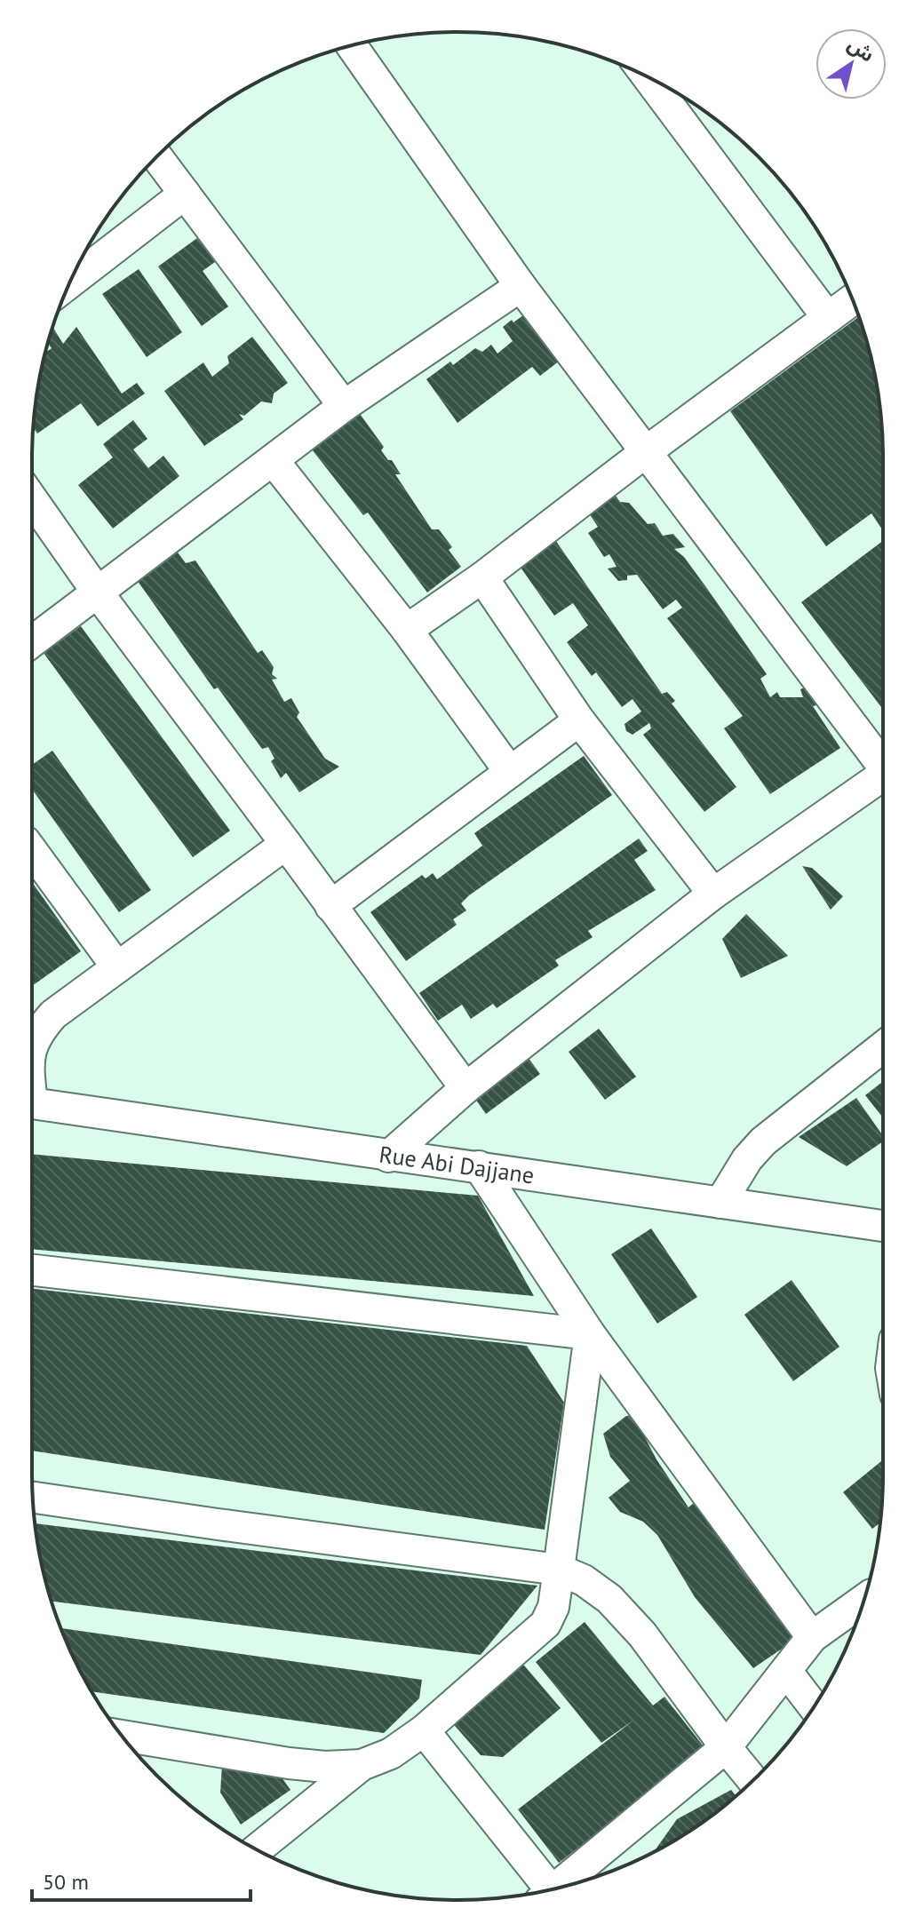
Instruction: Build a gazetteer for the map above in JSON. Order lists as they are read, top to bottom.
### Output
{
  "streets": {
    "street": ["Rue Abi Dajjane"]
  },
  "scale_bar": "50 m",
  "north": "top right"
}
